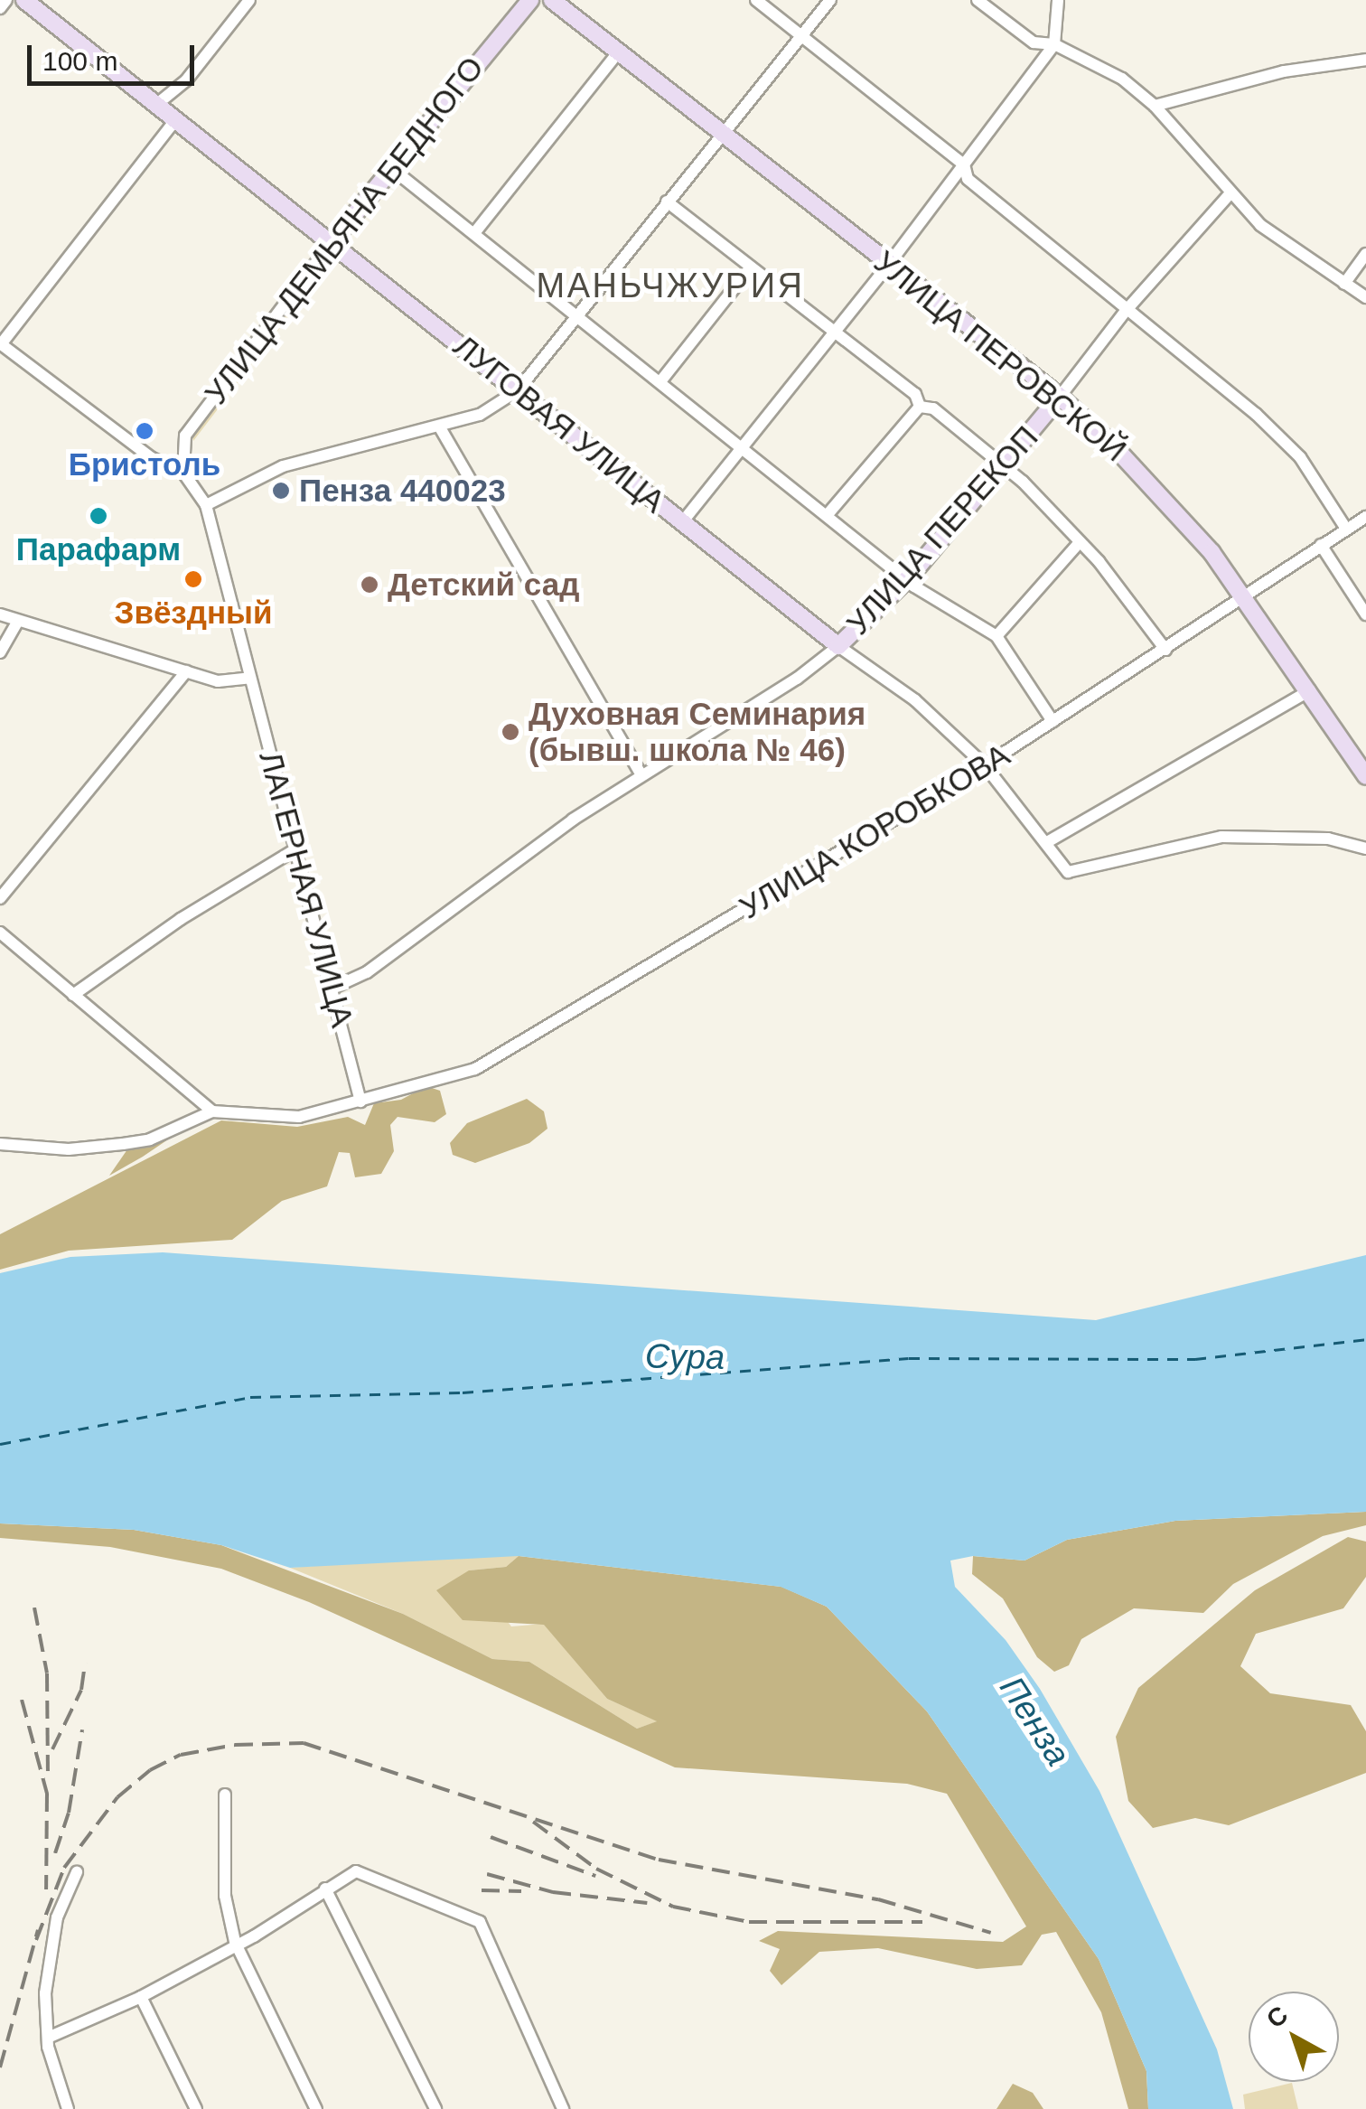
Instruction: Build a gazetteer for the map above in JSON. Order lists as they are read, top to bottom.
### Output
{
  "streets": {
    "main road": [
      "УЛИЦА ДЕМЬЯНА БЕДНОГО",
      "УЛИЦА ПЕРОВСКОЙ",
      "ЛУГОВАЯ УЛИЦА",
      "УЛИЦА ПЕРЕКОП"
    ],
    "street": ["УЛИЦА КОРОБКОВА", "ЛАГЕРНАЯ УЛИЦА"]
  },
  "crossings": [
    ["УЛИЦА ДЕМЬЯНА БЕДНОГО", "ЛУГОВАЯ УЛИЦА"],
    ["УЛИЦА ПЕРОВСКОЙ", "УЛИЦА ПЕРЕКОП"],
    ["УЛИЦА ПЕРОВСКОЙ", "УЛИЦА КОРОБКОВА"],
    ["ЛУГОВАЯ УЛИЦА", "УЛИЦА ПЕРЕКОП"],
    ["ЛУГОВАЯ УЛИЦА", "УЛИЦА КОРОБКОВА"],
    ["УЛИЦА ПЕРЕКОП", "ЛАГЕРНАЯ УЛИЦА"],
    ["УЛИЦА КОРОБКОВА", "ЛАГЕРНАЯ УЛИЦА"]
  ],
  "districts": ["МАНЬЧЖУРИЯ"],
  "water": ["Сура", "Пенза"],
  "places": [
    "Бристоль",
    "Пенза 440023",
    "Парафарм",
    "Звёздный",
    "Детский сад",
    "Духовная Семинария (бывш. школа № 46)"
  ],
  "scale_bar": "100 m",
  "north": "top left"
}
